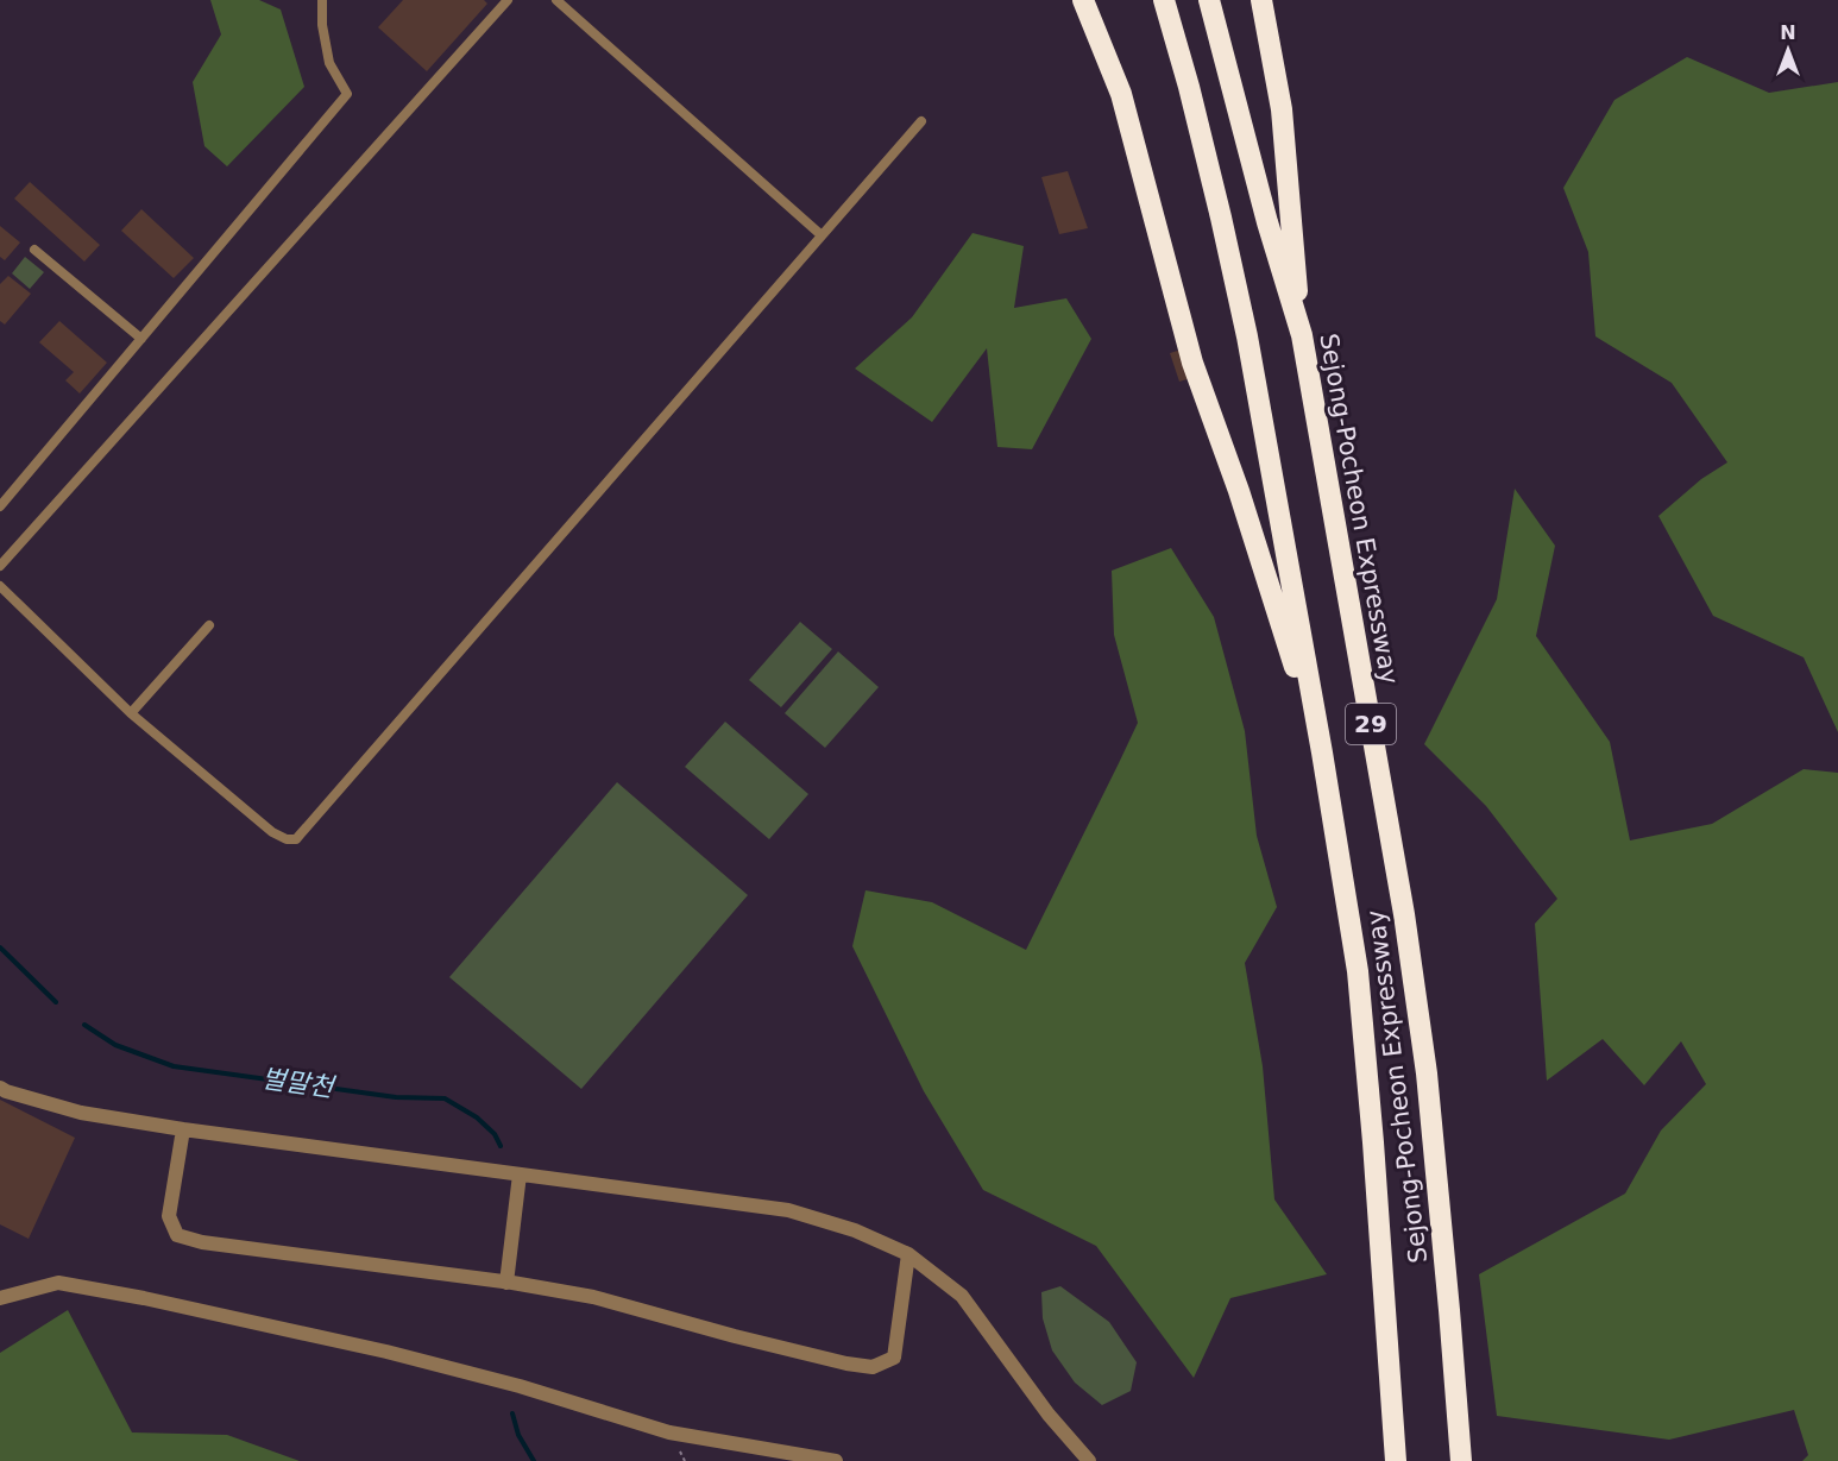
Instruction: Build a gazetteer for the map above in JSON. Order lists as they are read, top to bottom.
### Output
{
  "streets": {
    "highway": ["Sejong-Pocheon Expressway", "29"]
  },
  "water": ["벌말천"],
  "north": "top"
}
